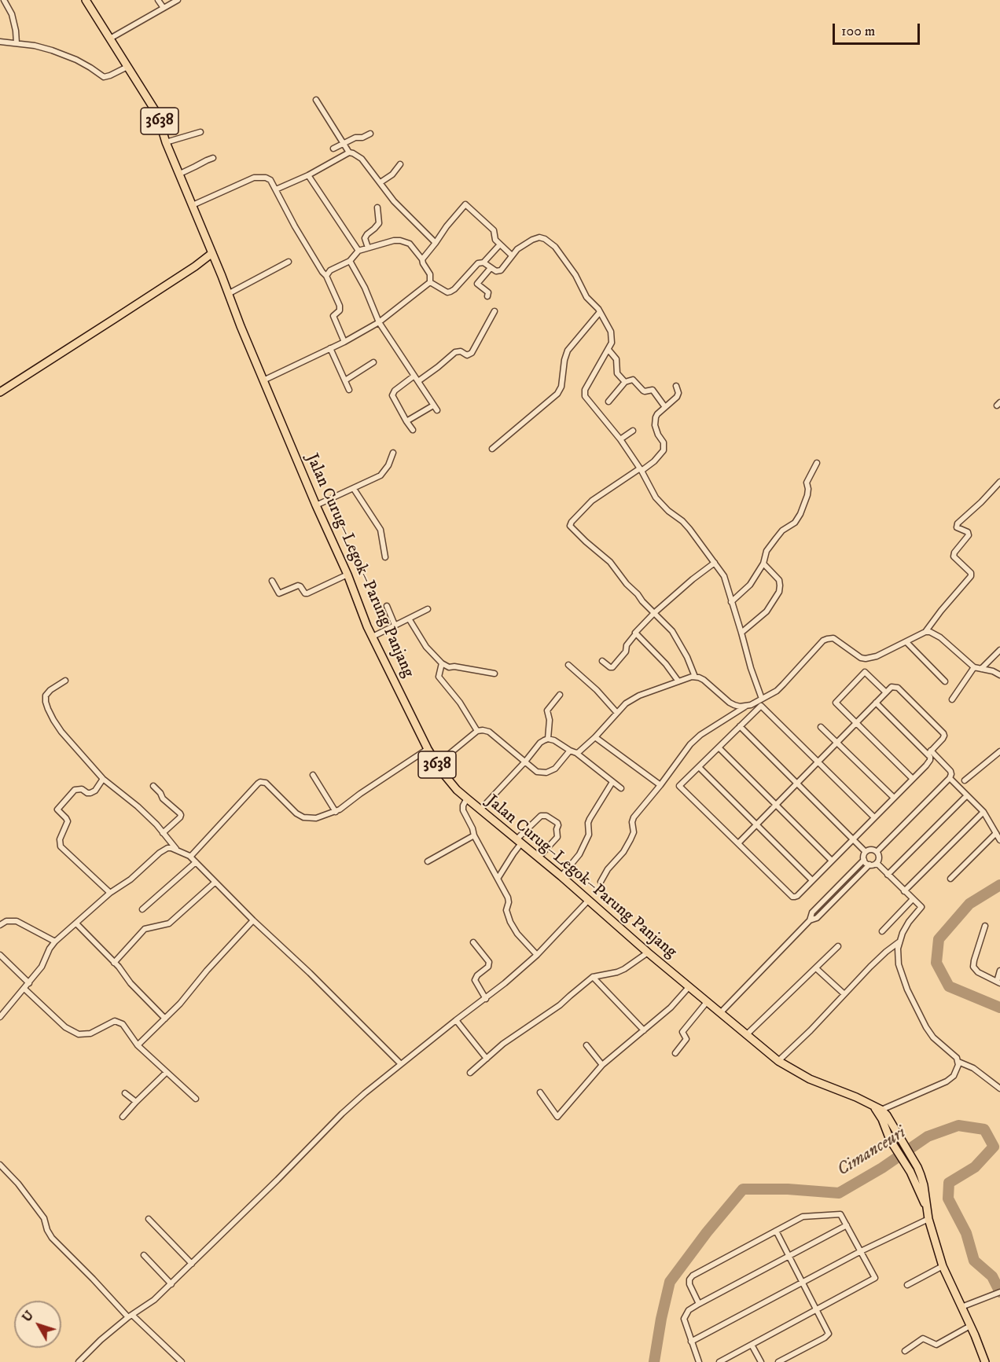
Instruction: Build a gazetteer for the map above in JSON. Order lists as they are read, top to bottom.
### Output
{
  "streets": {
    "main road": ["3638", "Jalan Curug–Legok–Parung Panjang"]
  },
  "water": ["Cimanceuri"],
  "scale_bar": "100 m",
  "north": "top left"
}
